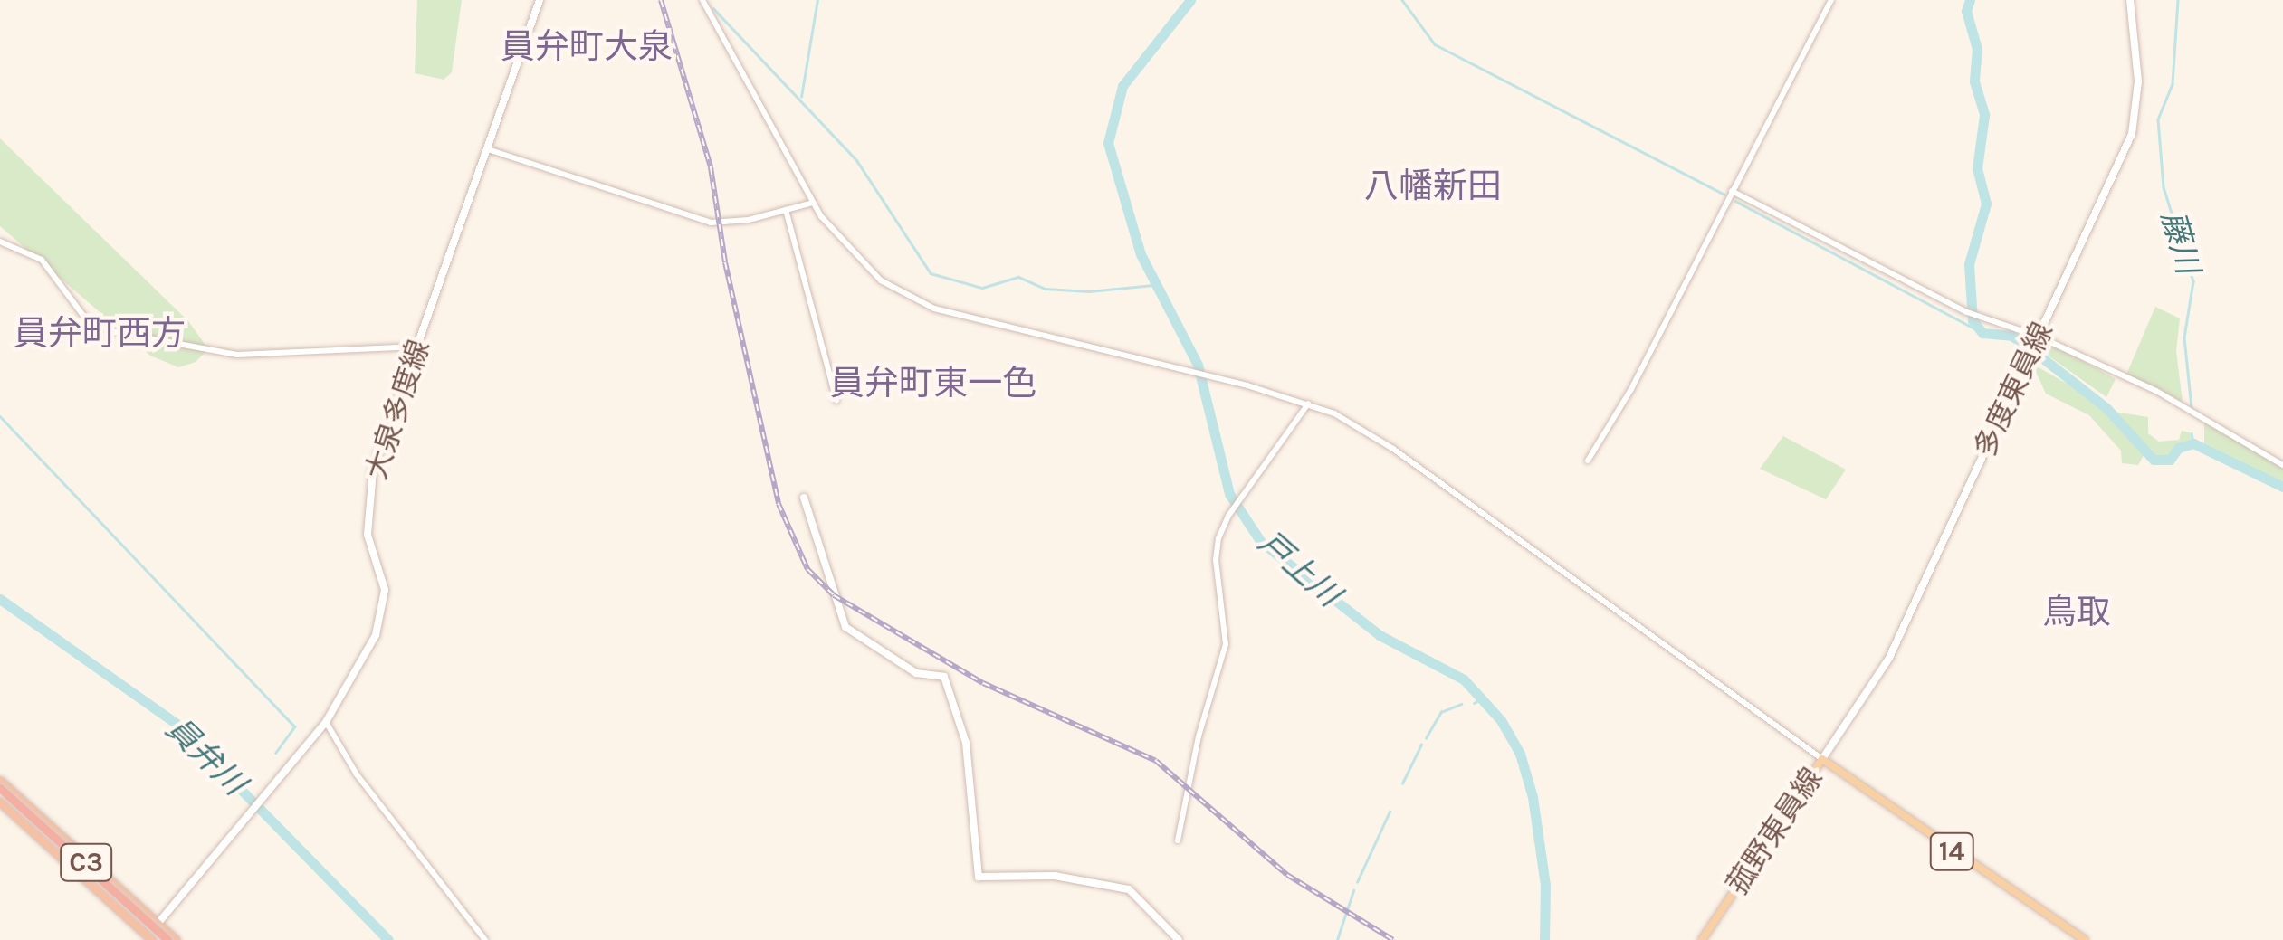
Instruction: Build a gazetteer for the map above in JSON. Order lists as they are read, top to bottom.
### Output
{
  "streets": {
    "highway": ["C3"],
    "main road": [
      "多度東員線",
      "大泉多度線",
      "菰野東員線",
      "14"
    ]
  },
  "crossings": [
    ["多度東員線", "菰野東員線"]
  ],
  "districts": [
    "員弁町大泉",
    "八幡新田",
    "員弁町西方",
    "員弁町東一色",
    "鳥取"
  ],
  "water": ["藤川", "戸上川", "員弁川"]
}
